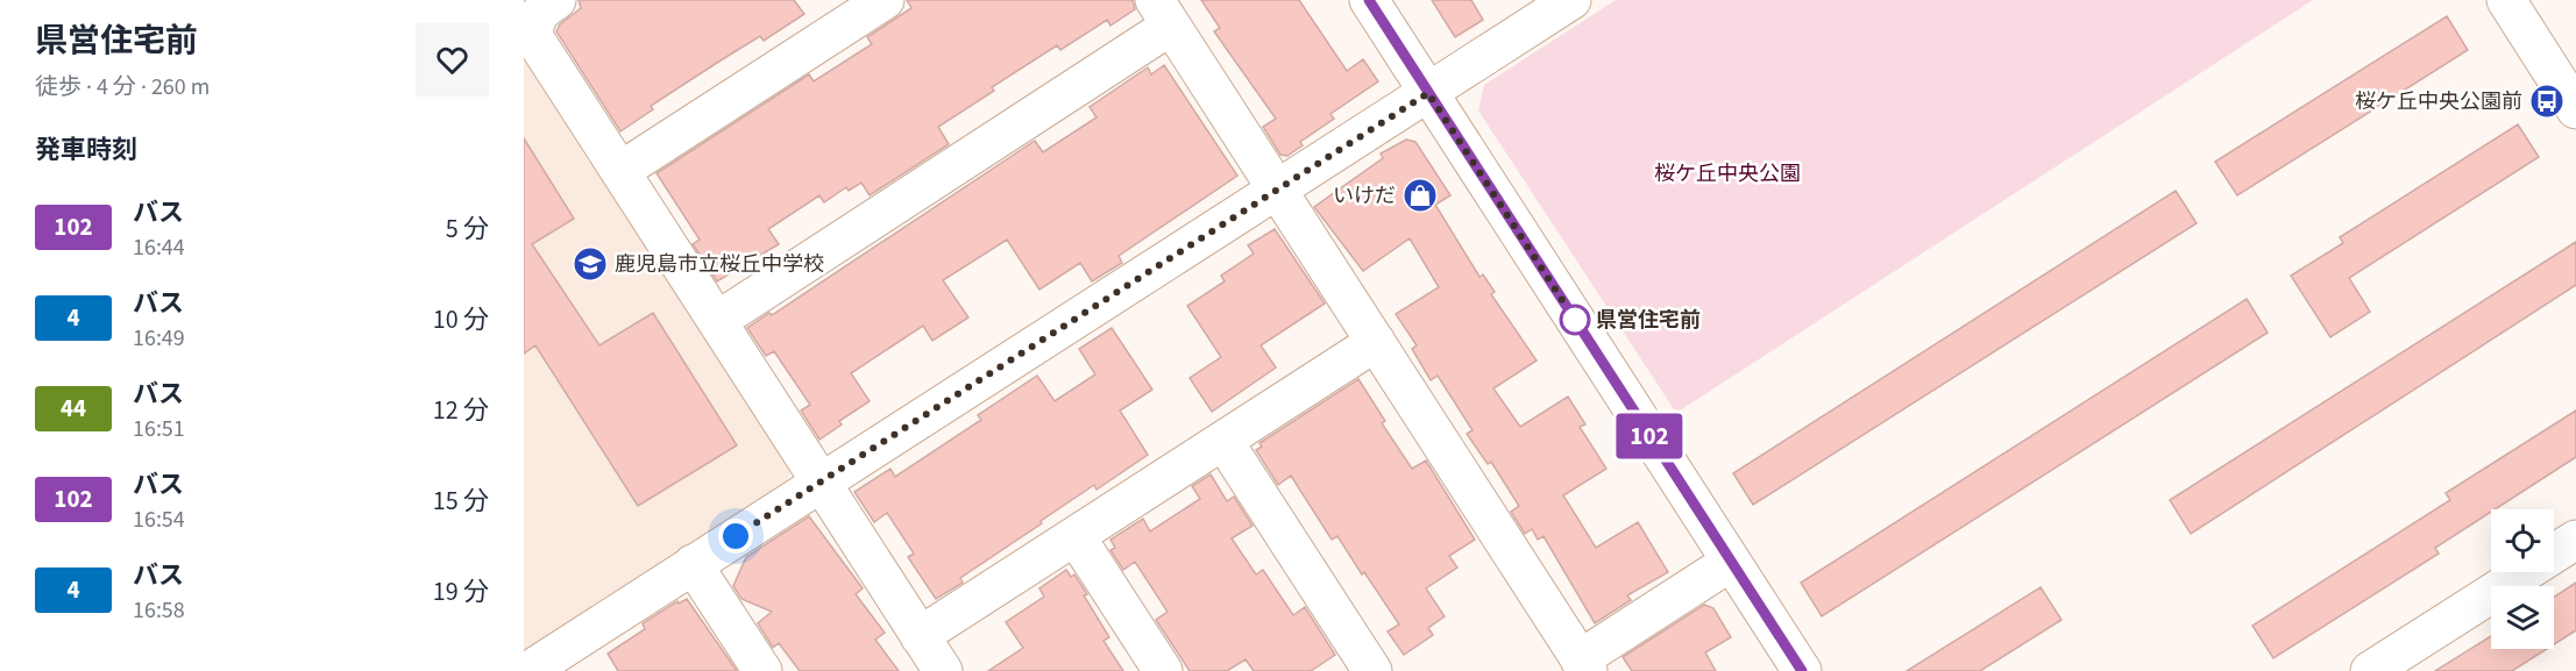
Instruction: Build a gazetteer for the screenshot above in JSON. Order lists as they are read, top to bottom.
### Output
{
  "parks": ["桜ケ丘中央公園"],
  "places": {
    "bus stop": ["桜ケ丘中央公園前"],
    "shop": ["いけだ"],
    "school or university": ["鹿児島市立桜丘中学校"],
    "other": ["県営住宅前"]
  },
  "lines": ["bus line 102"],
  "page": {
    "heading": [
      ["県営住宅前", "徒歩 · 4 分 · 260 m"],
      "発車時刻"
    ],
    "on_map": "102",
    "list": [
      {
        "mark": "102",
        "name": "バス",
        "note": "16:44",
        "value": "5 分"
      },
      {
        "mark": "4",
        "name": "バス",
        "note": "16:49",
        "value": "10 分"
      },
      {
        "mark": "44",
        "name": "バス",
        "note": "16:51",
        "value": "12 分"
      },
      {
        "mark": "102",
        "name": "バス",
        "note": "16:54",
        "value": "15 分"
      },
      {
        "mark": "4",
        "name": "バス",
        "note": "16:58",
        "value": "19 分"
      }
    ]
  }
}
